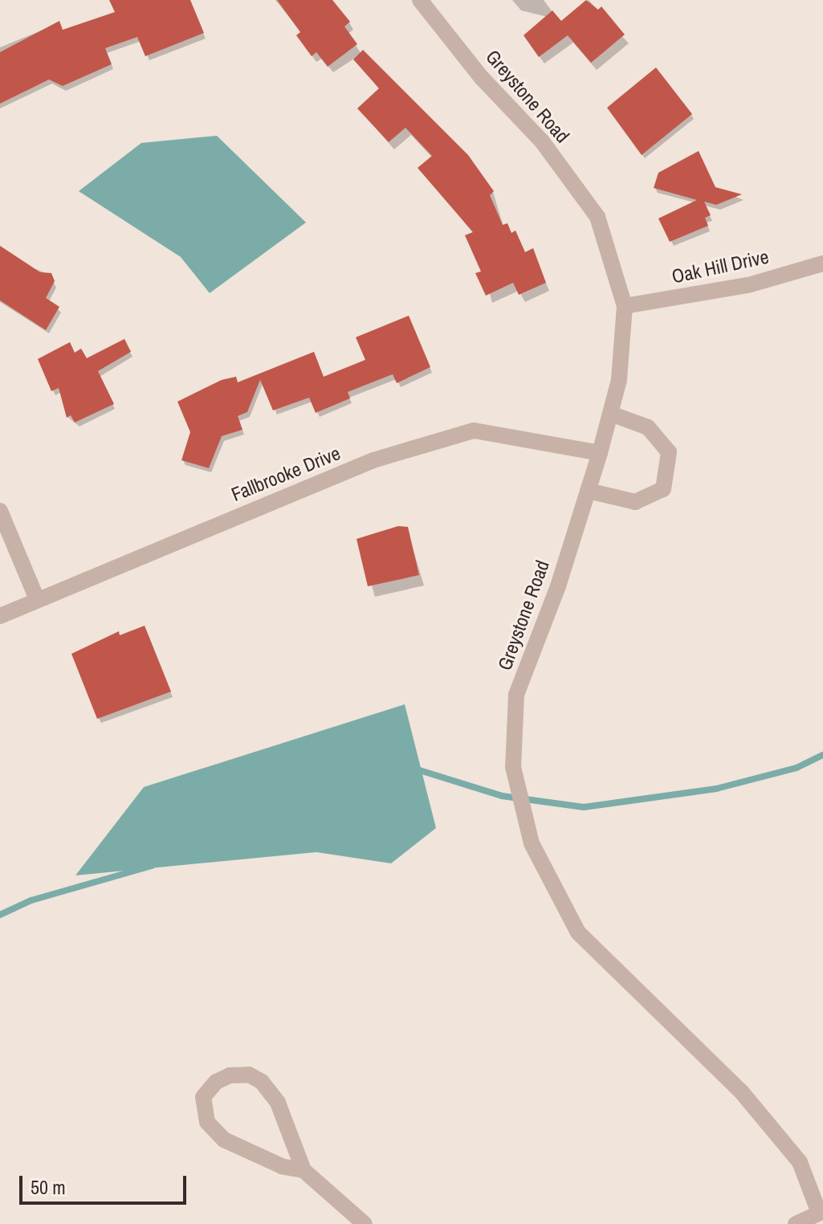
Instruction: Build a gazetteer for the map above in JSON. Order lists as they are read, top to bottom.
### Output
{
  "streets": {
    "street": ["Greystone Road", "Oak Hill Drive", "Fallbrooke Drive"]
  },
  "crossings": [
    ["Greystone Road", "Oak Hill Drive"],
    ["Greystone Road", "Fallbrooke Drive"]
  ],
  "scale_bar": "50 m"
}
